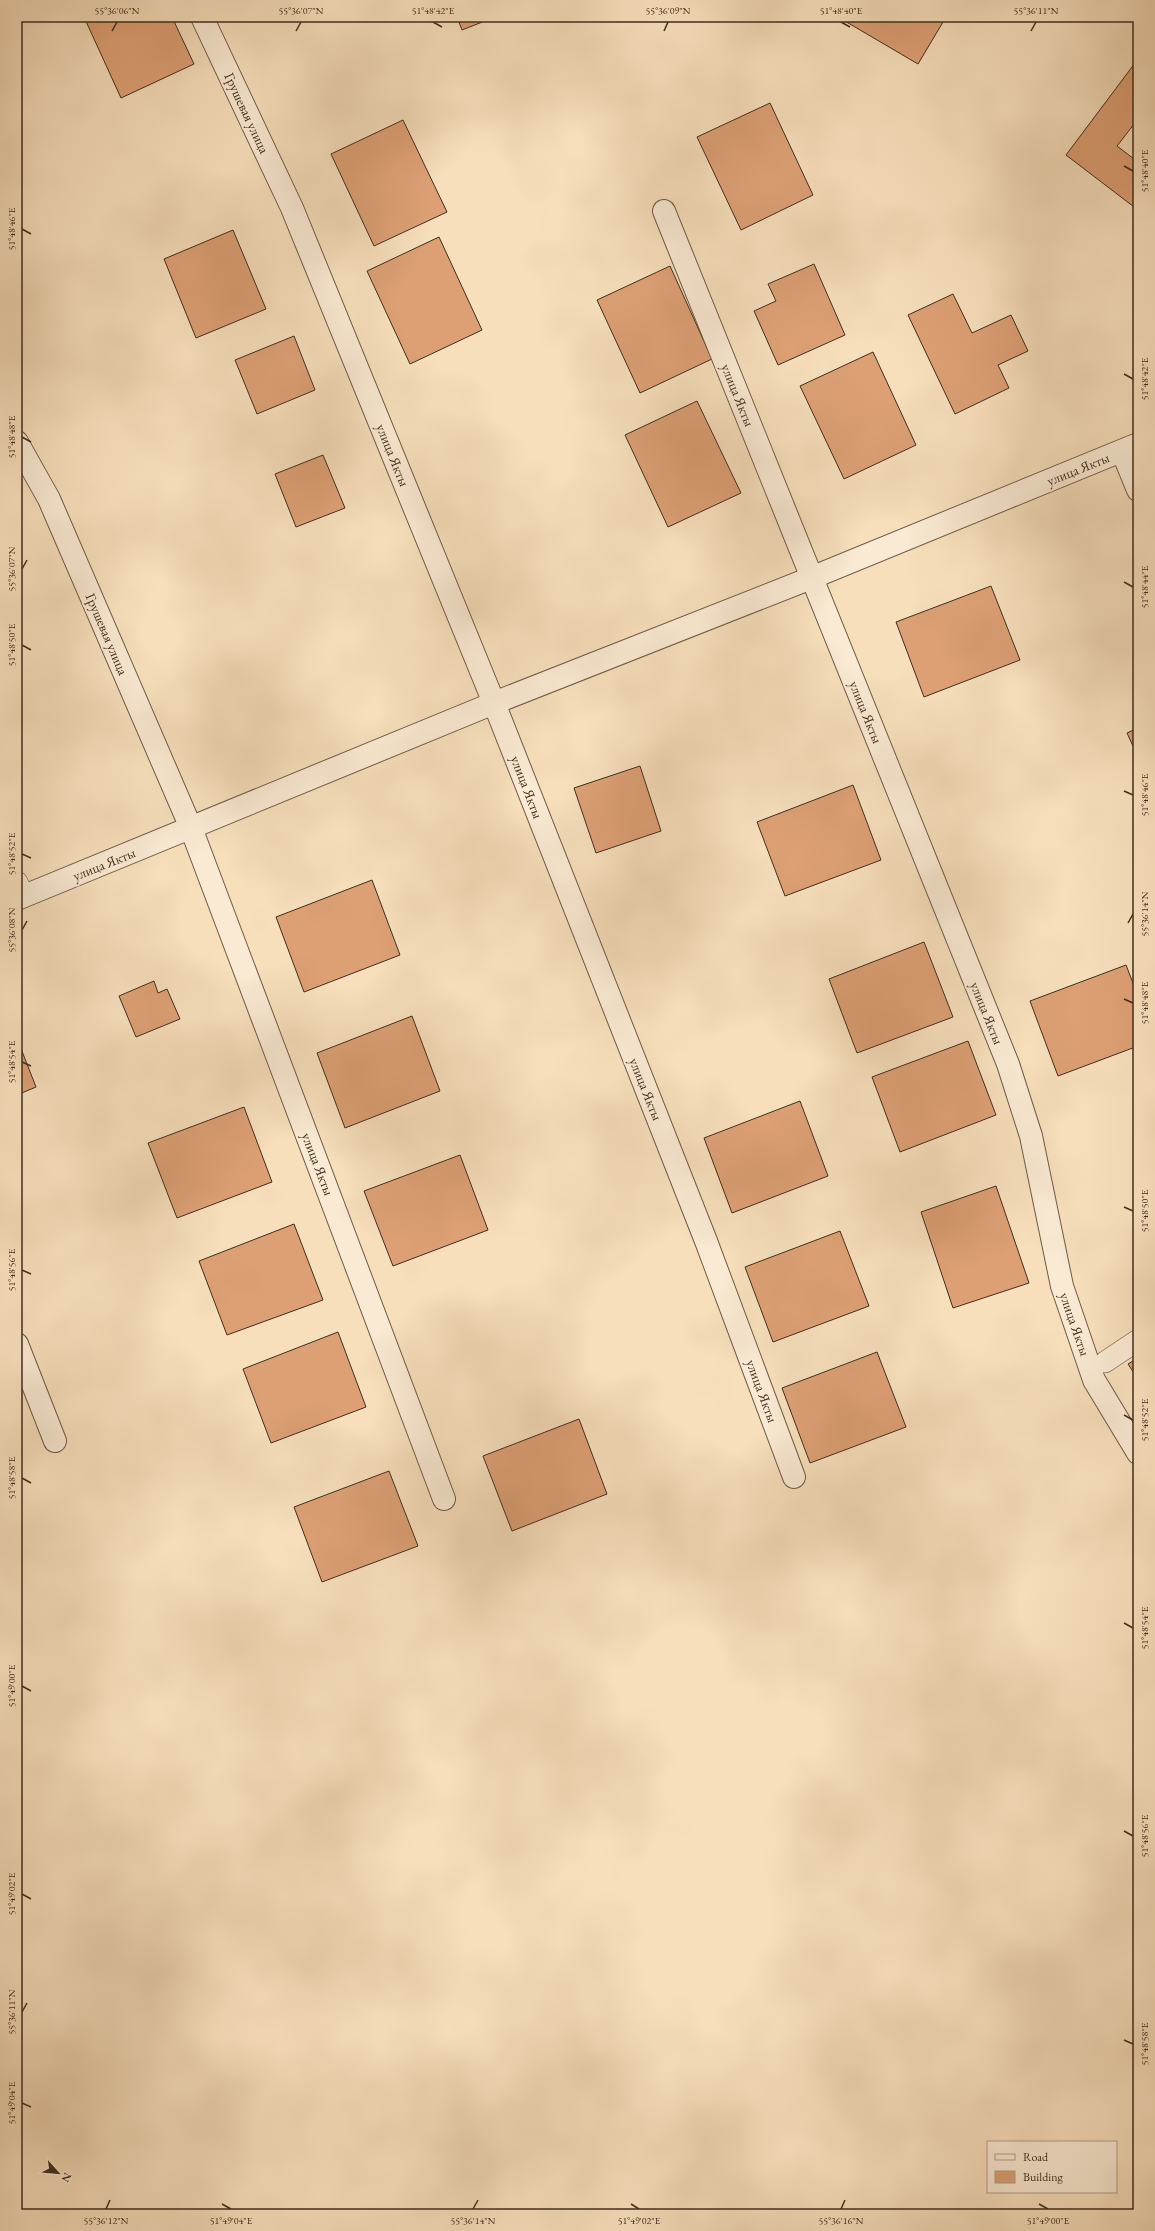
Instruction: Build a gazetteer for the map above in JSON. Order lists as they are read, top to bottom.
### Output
{
  "streets": {
    "street": ["Грушевая улица", "улица Якты"]
  },
  "crossings": [
    ["Грушевая улица", "улица Якты"]
  ],
  "legend": ["Road", "Building"],
  "north": "bottom right",
  "coordinates": [
    "55°36'06\"N",
    "55°36'07\"N",
    "51°48'42\"E",
    "55°36'09\"N",
    "51°48'40\"E",
    "55°36'11\"N",
    "51°48'46\"E",
    "51°48'48\"E",
    "51°48'44\"E",
    "51°48'50\"E",
    "51°48'52\"E",
    "55°36'14\"N",
    "55°36'08\"N",
    "51°48'54\"E",
    "51°48'56\"E",
    "51°48'58\"E",
    "51°49'00\"E",
    "51°49'02\"E",
    "51°49'04\"E",
    "55°36'12\"N",
    "55°36'16\"N"
  ]
}
